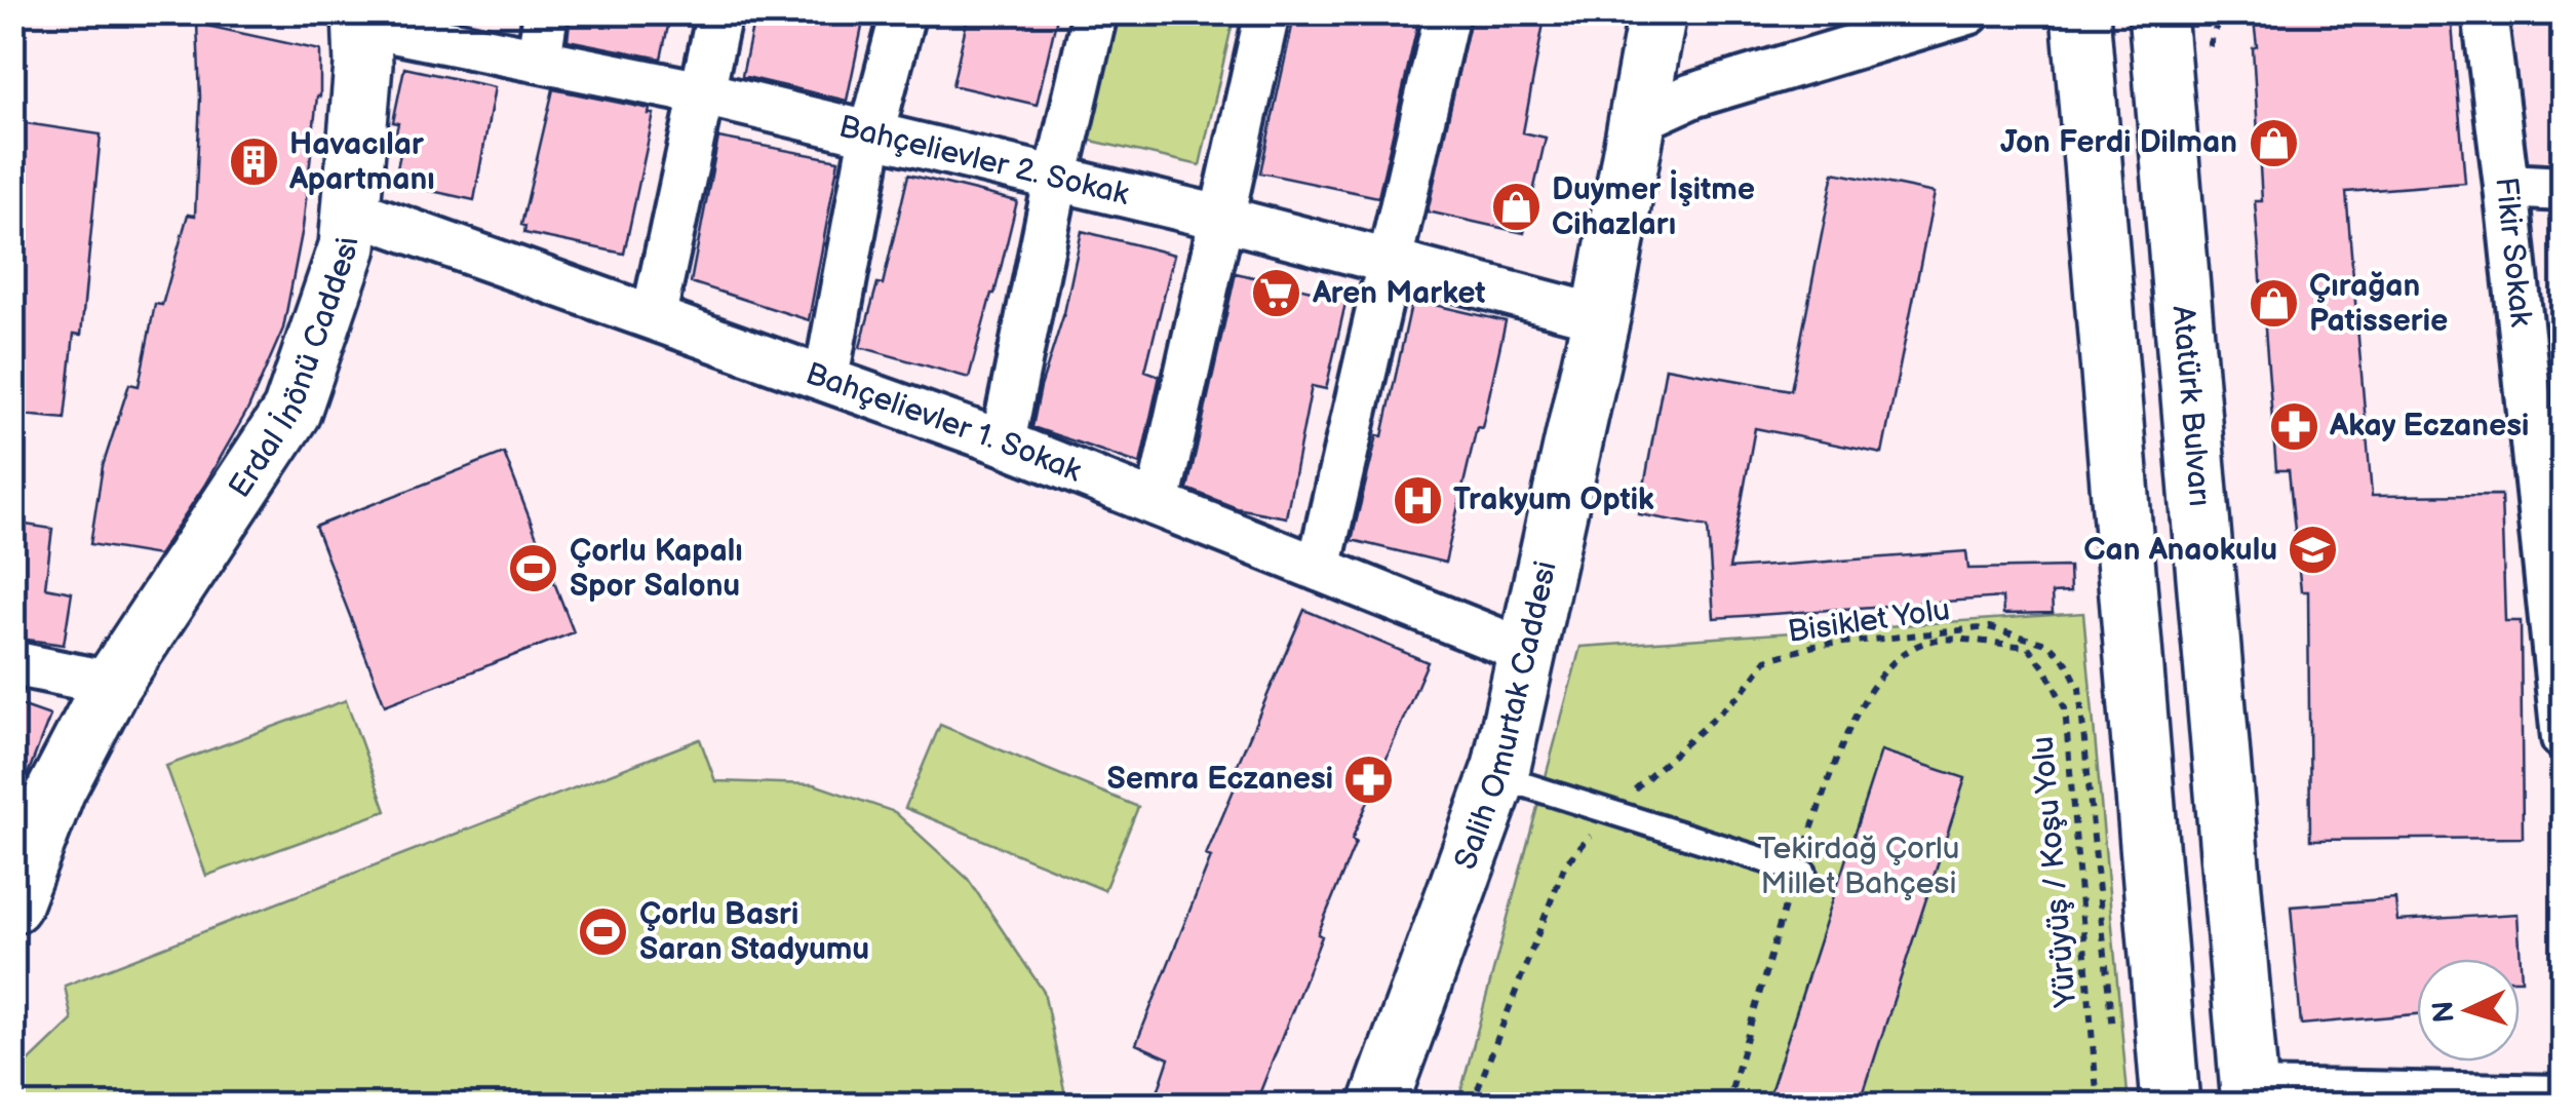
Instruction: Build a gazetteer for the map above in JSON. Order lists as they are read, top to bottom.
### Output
{
  "streets": {
    "main road": ["Erdal İnönü Caddesi", "Atatürk Bulvarı", "Salih Omurtak Caddesi"],
    "street": ["Bahçelievler 2. Sokak", "Fikir Sokak", "Bahçelievler 1. Sokak"],
    "path": ["Bisiklet Yolu", "Yürüyüş / Koşu Yolu"]
  },
  "crossings": [
    ["Bahçelievler 2. Sokak", "Erdal İnönü Caddesi"],
    ["Bahçelievler 2. Sokak", "Salih Omurtak Caddesi"],
    ["Erdal İnönü Caddesi", "Bahçelievler 1. Sokak"],
    ["Bahçelievler 1. Sokak", "Salih Omurtak Caddesi"]
  ],
  "parks": ["Tekirdağ Çorlu Millet Bahçesi"],
  "places": {
    "shop": ["Jon Ferdi Dilman", "Duymer İşitme Cihazları", "Çırağan Patisserie"],
    "building": ["Havacılar Apartmanı"],
    "supermarket": ["Aren Market"],
    "pharmacy": ["Akay Eczanesi", "Semra Eczanesi"],
    "hospital": ["Trakyum Optik"],
    "school or university": ["Can Anaokulu"],
    "sports": ["Çorlu Kapalı Spor Salonu", "Çorlu Basri Saran Stadyumu"]
  },
  "north": "left"
}
